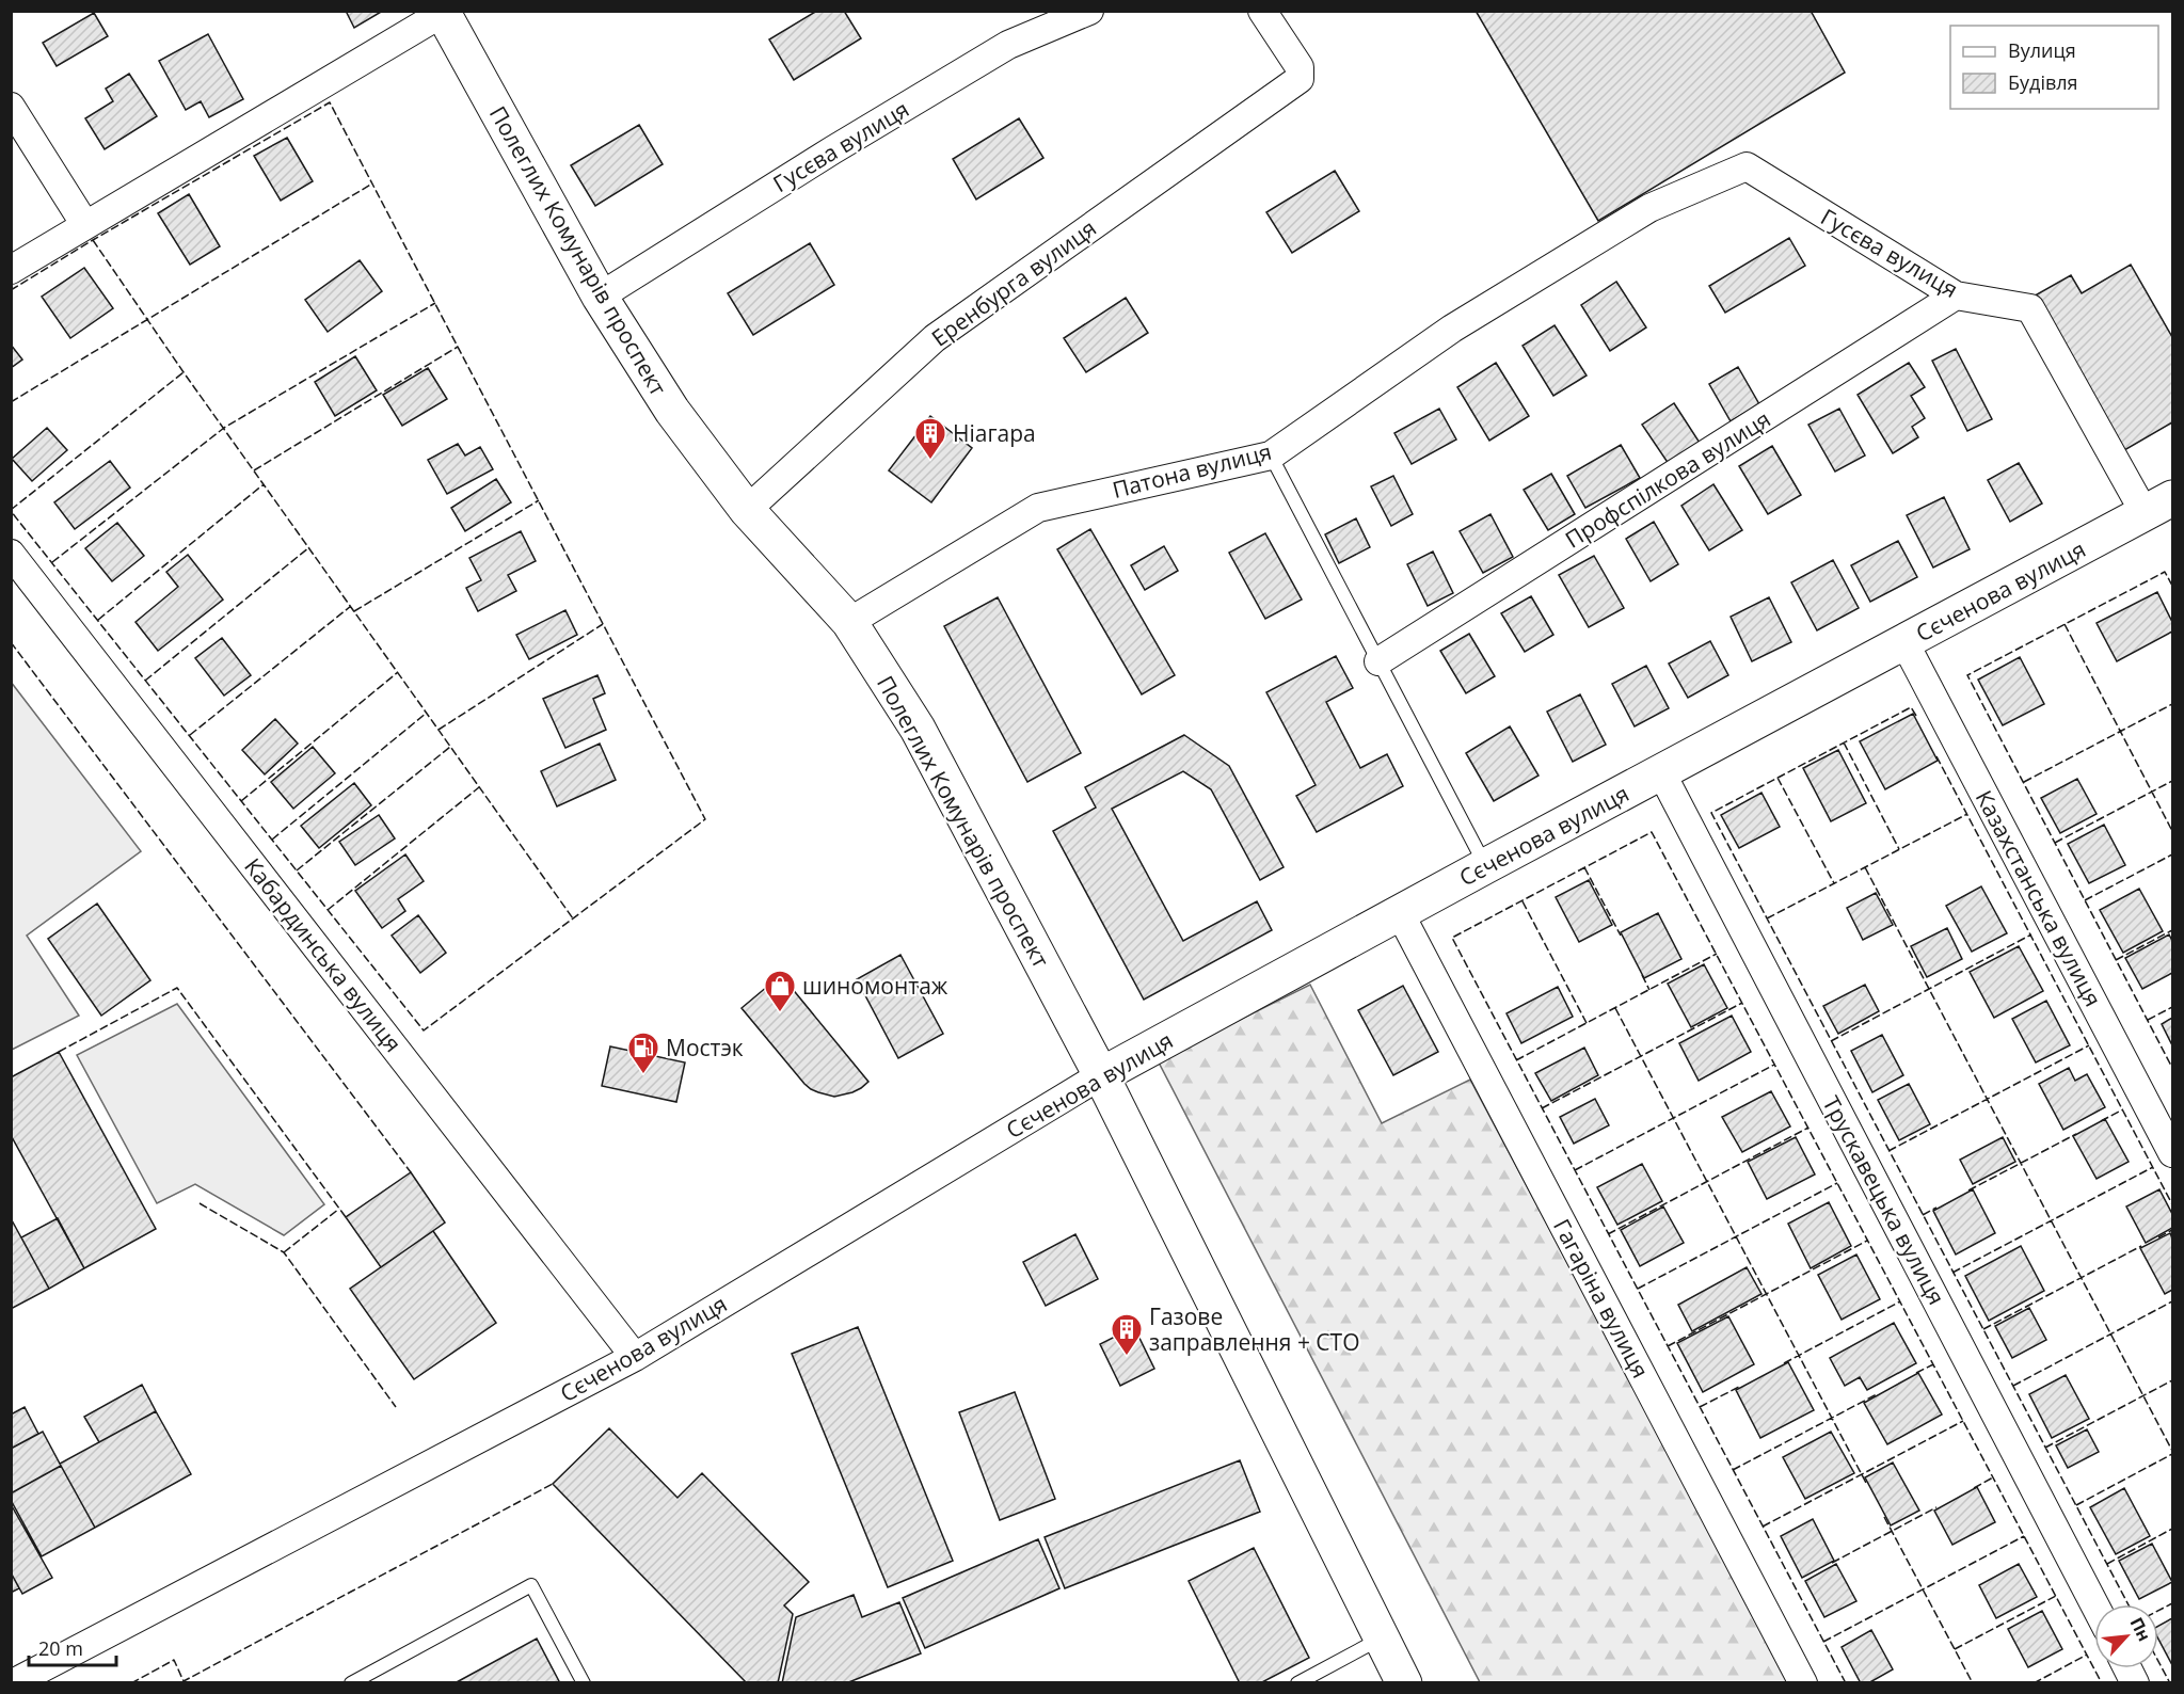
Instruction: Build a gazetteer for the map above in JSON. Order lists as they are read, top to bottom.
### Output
{
  "streets": {
    "main road": ["Полеглих Комунарів проспект", "Сєченова вулиця"],
    "street": [
      "Гусєва вулиця",
      "Еренбурга вулиця",
      "Патона вулиця",
      "Профспілкова вулиця",
      "Казахстанська вулиця",
      "Кабардинська вулиця",
      "Трускавецька вулиця",
      "Гагаріна вулиця"
    ]
  },
  "crossings": [
    ["Гусєва вулиця", "Полеглих Комунарів проспект"],
    ["Гусєва вулиця", "Патона вулиця"],
    ["Гусєва вулиця", "Профспілкова вулиця"],
    ["Гусєва вулиця", "Сєченова вулиця"],
    ["Полеглих Комунарів проспект", "Еренбурга вулиця"],
    ["Полеглих Комунарів проспект", "Патона вулиця"],
    ["Полеглих Комунарів проспект", "Сєченова вулиця"],
    ["Сєченова вулиця", "Казахстанська вулиця"],
    ["Сєченова вулиця", "Кабардинська вулиця"],
    ["Сєченова вулиця", "Трускавецька вулиця"],
    ["Сєченова вулиця", "Гагаріна вулиця"]
  ],
  "places": {
    "building": ["Ніагара", "Газове заправлення + СТО"],
    "shop": ["шиномонтаж"],
    "fuel station": ["Мостэк"]
  },
  "legend": ["Вулиця", "Будівля"],
  "scale_bar": "20 m",
  "north": "top right"
}
